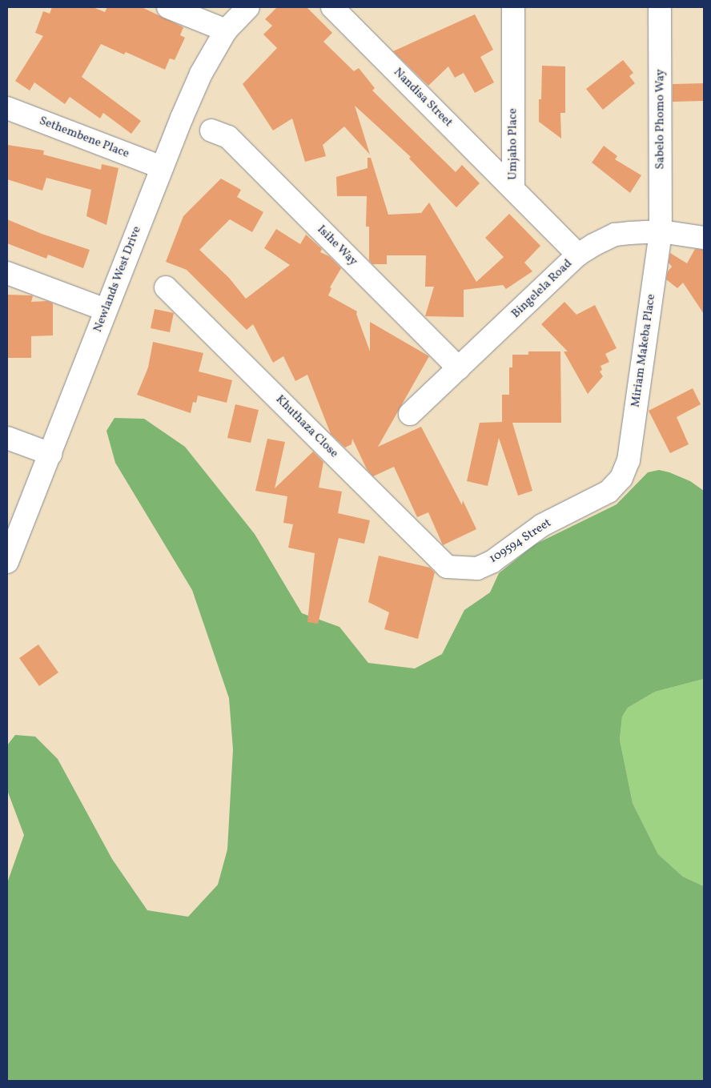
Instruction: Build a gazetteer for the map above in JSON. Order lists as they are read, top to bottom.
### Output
{
  "streets": {
    "street": [
      "Nandisa Street",
      "Sabelo Phomo Way",
      "Sethembene Place",
      "Umjaho Place",
      "Isihe Way",
      "Newlands West Drive",
      "Bingelela Road",
      "Miriam Makeba Place",
      "Khuthaza Close",
      "109594 Street"
    ]
  },
  "crossings": [
    ["Nandisa Street", "Umjaho Place"],
    ["Sabelo Phomo Way", "Bingelela Road"],
    ["Sabelo Phomo Way", "Miriam Makeba Place"],
    ["Sethembene Place", "Newlands West Drive"],
    ["Umjaho Place", "Bingelela Road"],
    ["Isihe Way", "Bingelela Road"],
    ["Bingelela Road", "Miriam Makeba Place"],
    ["Miriam Makeba Place", "109594 Street"],
    ["Khuthaza Close", "109594 Street"]
  ]
}
